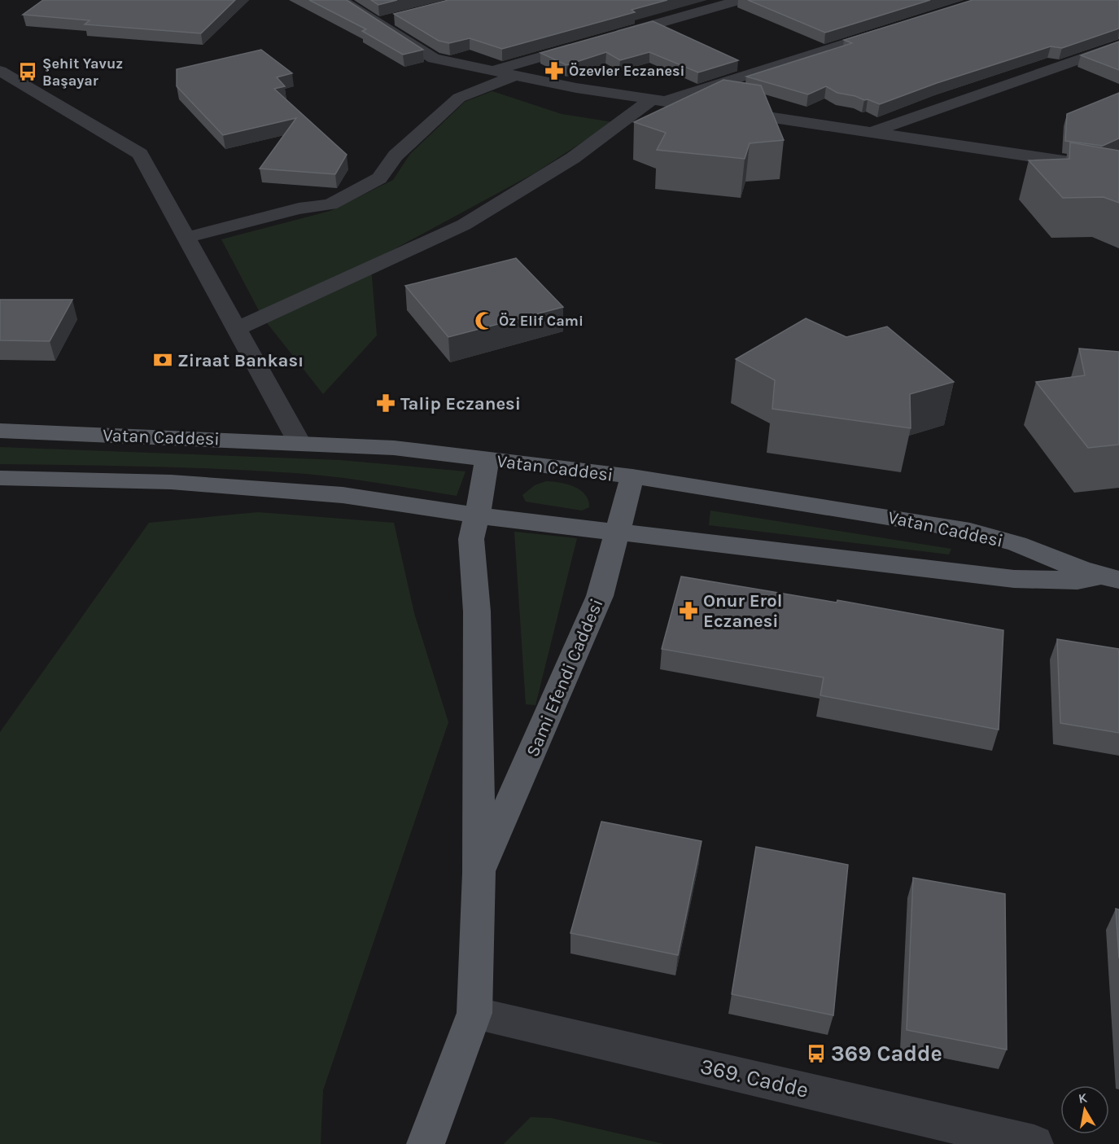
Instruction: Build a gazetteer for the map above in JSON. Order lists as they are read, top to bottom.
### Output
{
  "streets": {
    "main road": ["Vatan Caddesi", "Sami Efendi Caddesi"],
    "street": ["369. Cadde"]
  },
  "crossings": [
    ["Vatan Caddesi", "Sami Efendi Caddesi"],
    ["Sami Efendi Caddesi", "369. Cadde"]
  ],
  "places": {
    "pharmacy": ["Özevler Eczanesi", "Talip Eczanesi", "Onur Erol Eczanesi"],
    "bus stop": ["Şehit Yavuz Başayar", "369 Cadde"],
    "mosque": ["Öz Elif Cami"],
    "bank": ["Ziraat Bankası"]
  },
  "north": "top"
}
